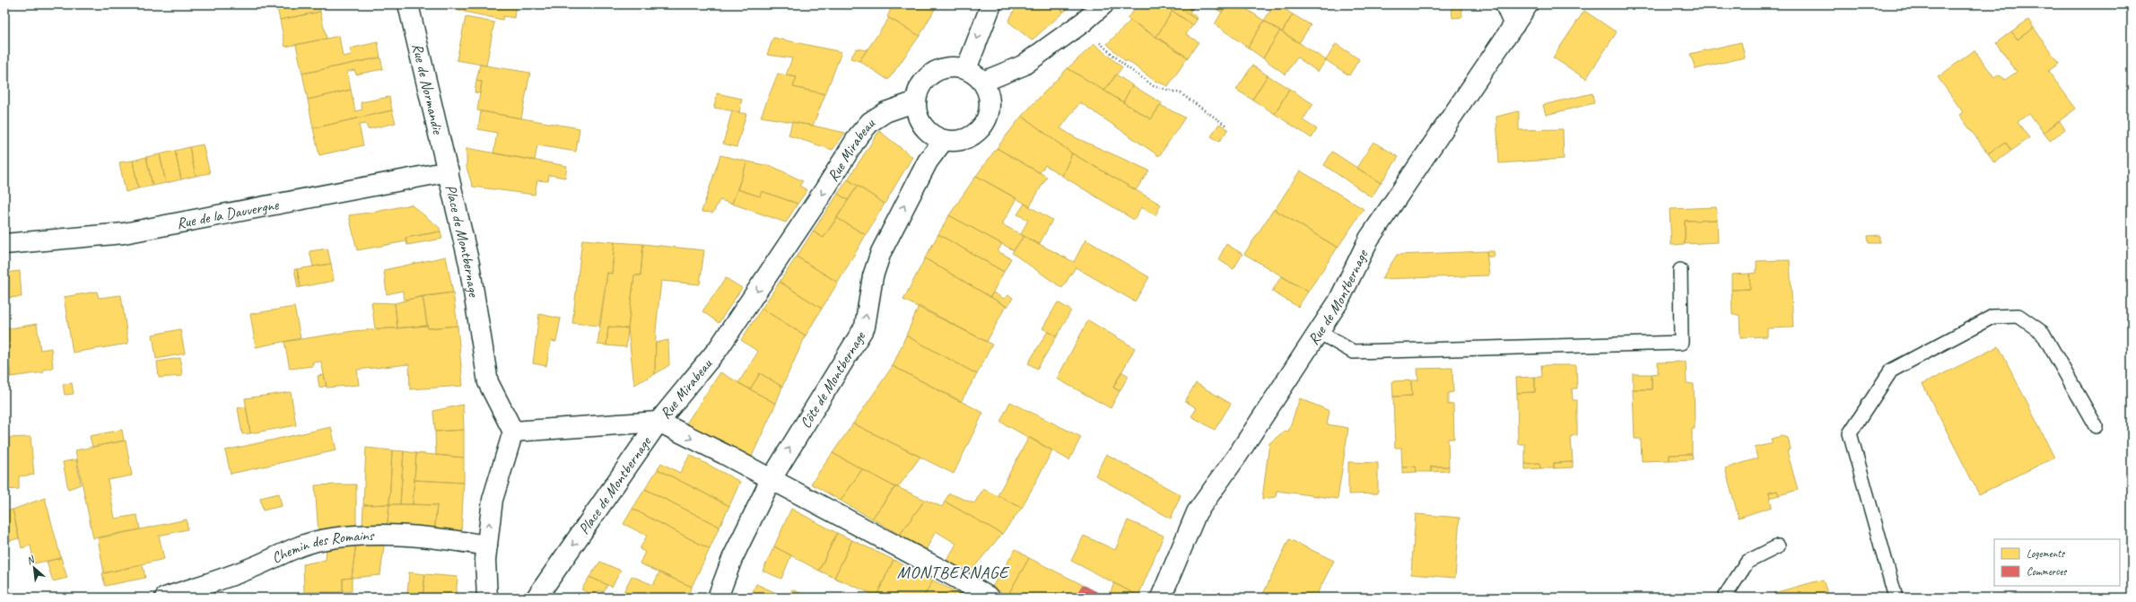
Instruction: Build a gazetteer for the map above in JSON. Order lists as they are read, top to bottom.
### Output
{
  "streets": {
    "street": [
      "Rue de Normandie",
      "Rue Mirabeau",
      "Rue de la Dauvergne",
      "Place de Montbernage",
      "Rue de Montbernage",
      "Côte de Montbernage",
      "Chemin des Romains"
    ]
  },
  "crossings": [
    ["Rue de Normandie", "Rue de la Dauvergne"],
    ["Rue de Normandie", "Place de Montbernage"],
    ["Rue Mirabeau", "Place de Montbernage"],
    ["Rue Mirabeau", "Côte de Montbernage"],
    ["Rue de la Dauvergne", "Place de Montbernage"]
  ],
  "one_way": ["Côte de Montbernage"],
  "districts": ["MONTBERNAGE"],
  "legend": ["Logements", "Commerces"],
  "north": "top left"
}
